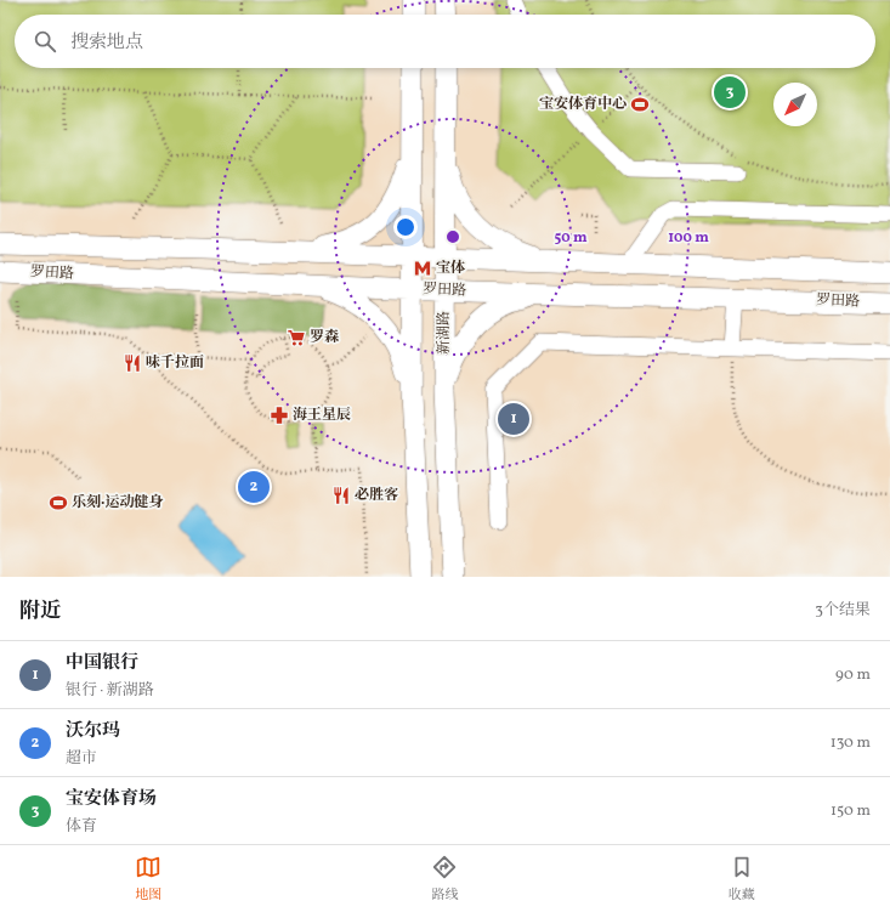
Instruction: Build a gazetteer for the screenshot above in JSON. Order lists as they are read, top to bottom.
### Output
{
  "streets": {
    "main road": ["罗田路", "新湖路"]
  },
  "crossings": [
    ["罗田路", "新湖路"]
  ],
  "places": {
    "sports": ["宝安体育中心", "乐刻·运动健身"],
    "metro station": ["宝体"],
    "supermarket": ["罗森"],
    "restaurant": ["味千拉面", "必胜客"],
    "pharmacy": ["海王星辰"]
  },
  "north": "bottom left",
  "page": {
    "search": "搜索地点",
    "pins": ["3", "1", "2"],
    "heading": ["附近", "3个结果"],
    "list": [
      {
        "mark": "1",
        "name": "中国银行",
        "note": "银行 · 新湖路",
        "value": "90 m"
      },
      {
        "mark": "2",
        "name": "沃尔玛",
        "note": "超市",
        "value": "130 m"
      },
      {
        "mark": "3",
        "name": "宝安体育场",
        "note": "体育",
        "value": "150 m"
      }
    ],
    "nav": ["地图", "路线", "收藏"]
  },
  "rings": ["50 m", "100 m"]
}
